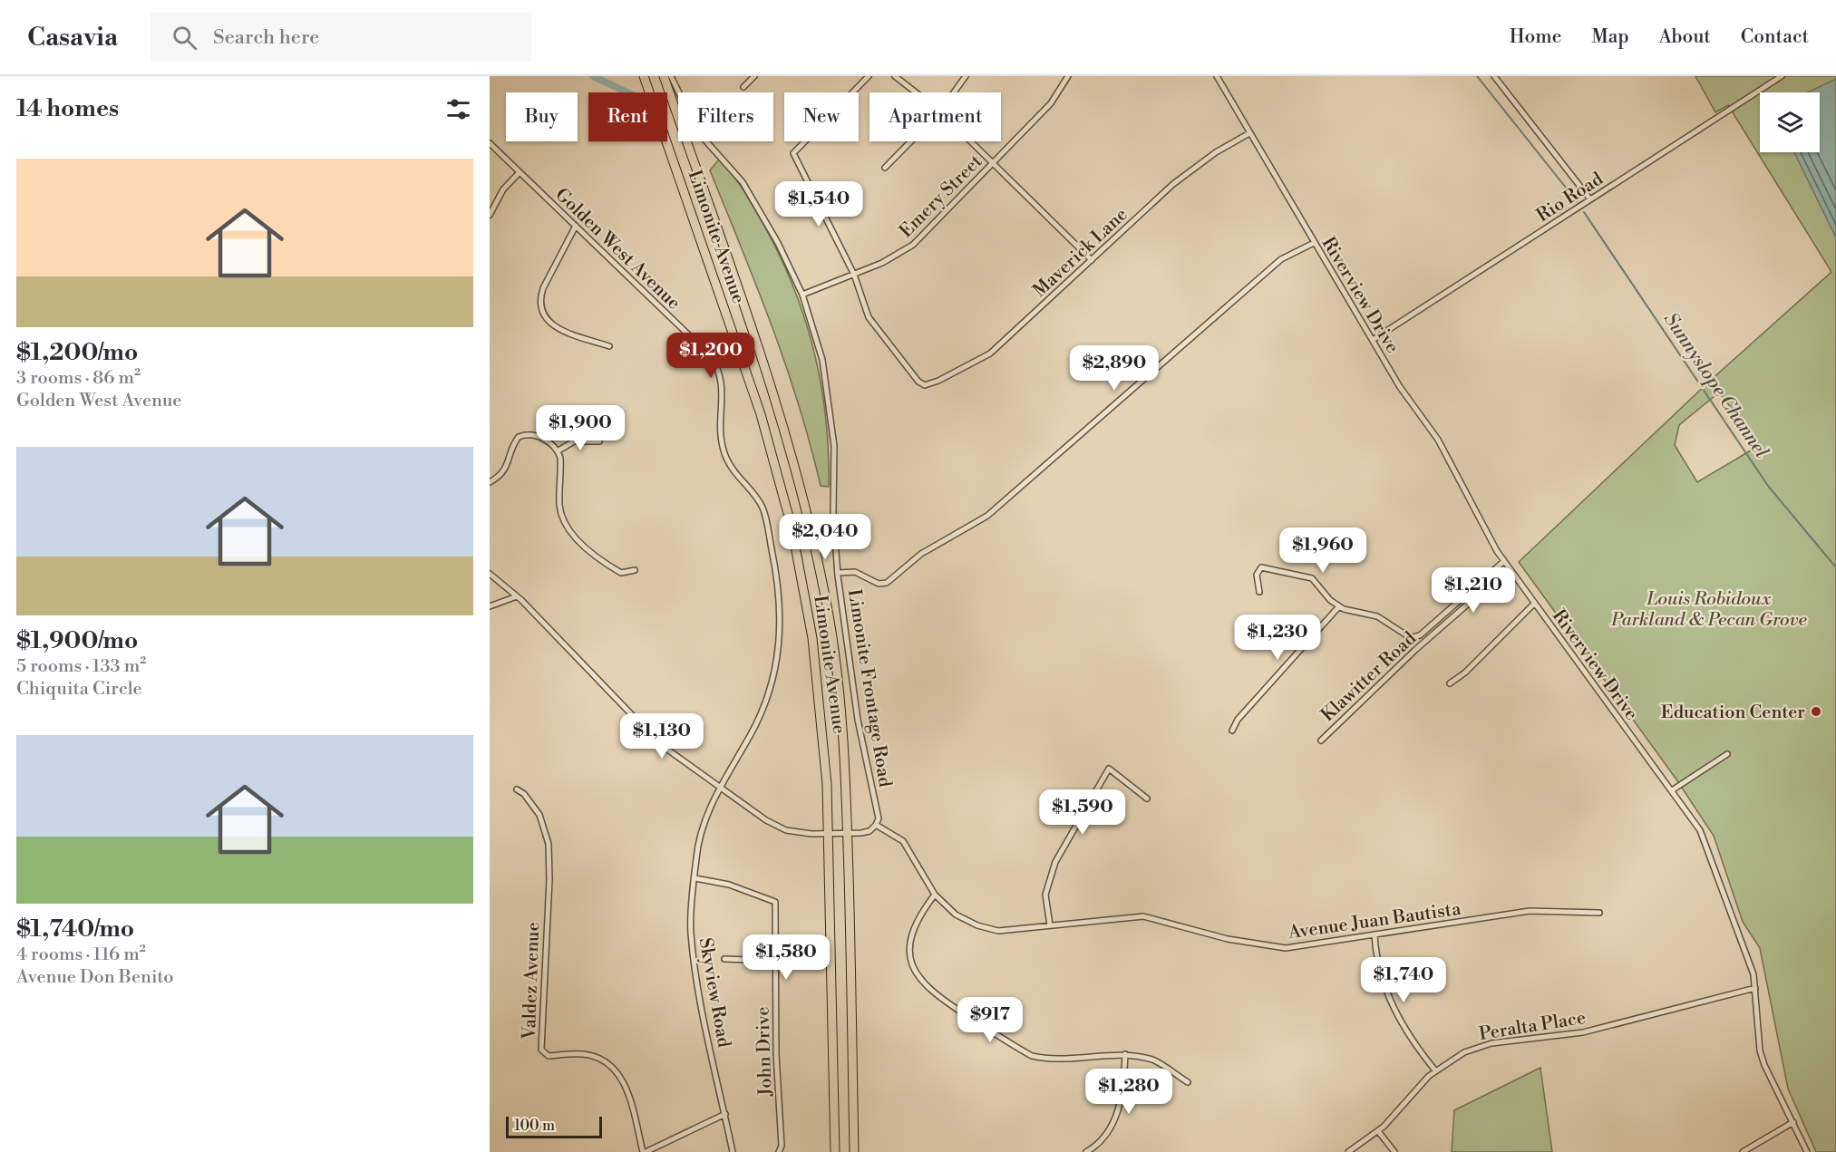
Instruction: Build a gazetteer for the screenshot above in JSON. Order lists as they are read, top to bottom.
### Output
{
  "streets": {
    "main road": ["Limonite Avenue"],
    "street": [
      "Emery Street",
      "Rio Road",
      "Golden West Avenue",
      "Maverick Lane",
      "Riverview Drive",
      "Klawitter Road",
      "Limonite Frontage Road",
      "Avenue Juan Bautista",
      "Valdez Avenue",
      "Skyview Road",
      "Peralta Place",
      "John Drive"
    ]
  },
  "crossings": [
    ["Emery Street", "Maverick Lane"],
    ["Emery Street", "Limonite Frontage Road"],
    ["Rio Road", "Riverview Drive"],
    ["Golden West Avenue", "Skyview Road"],
    ["Maverick Lane", "Riverview Drive"],
    ["Riverview Drive", "Klawitter Road"],
    ["Riverview Drive", "Peralta Place"],
    ["Limonite Frontage Road", "Avenue Juan Bautista"],
    ["Skyview Road", "John Drive"]
  ],
  "water": ["Sunnyslope Channel"],
  "parks": ["Louis Robidoux Parkland & Pecan Grove"],
  "places": ["Education Center"],
  "scale_bar": "100 m",
  "page": {
    "header": "Casavia",
    "search": "Search here",
    "nav": [
      "Home",
      "Map",
      "About",
      "Contact"
    ],
    "heading": "14 homes",
    "chip": [
      "Buy",
      "Rent",
      "Filters",
      "New",
      "Apartment"
    ],
    "list": [
      {
        "name": "$1,200/mo",
        "note": "3 rooms · 86 m² · Golden West Avenue"
      },
      {
        "name": "$1,900/mo",
        "note": "5 rooms · 133 m² · Chiquita Circle"
      },
      {
        "name": "$1,740/mo",
        "note": "4 rooms · 116 m² · Avenue Don Benito"
      }
    ],
    "price": [
      "$1,540",
      "$1,200",
      "$2,890",
      "$1,900",
      "$2,040",
      "$1,960",
      "$1,210",
      "$1,230",
      "$1,130",
      "$1,590",
      "$1,580",
      "$1,740",
      "$917",
      "$1,280"
    ],
    "scale": "100 m"
  }
}
